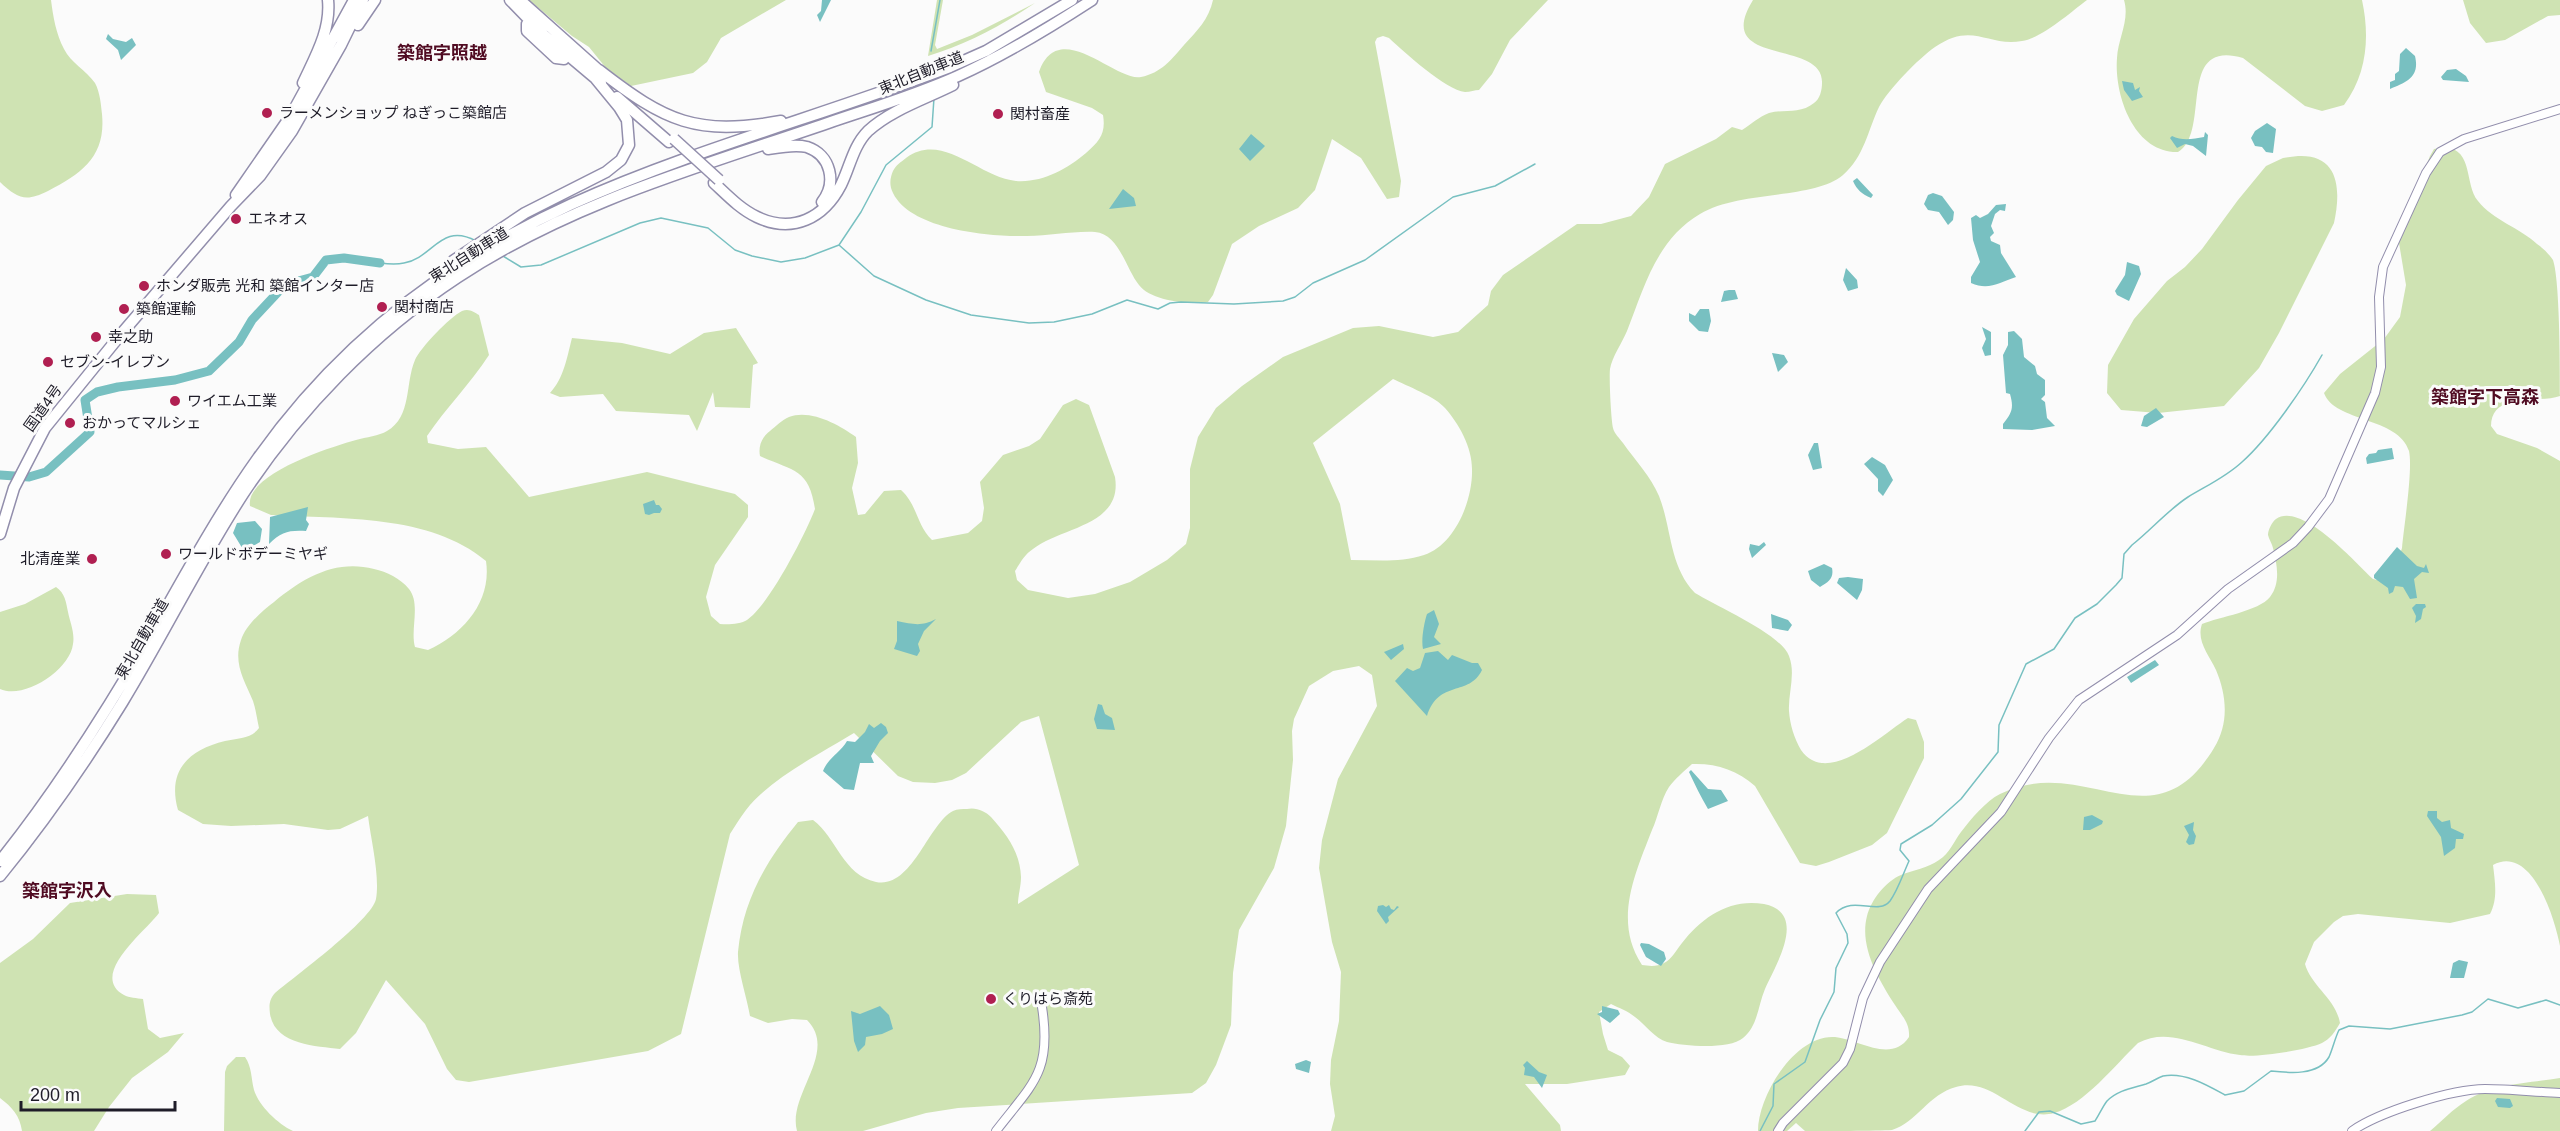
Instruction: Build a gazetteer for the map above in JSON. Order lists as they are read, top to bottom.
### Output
{
  "streets": {
    "highway": ["東北自動車道", "国道4号"]
  },
  "districts": ["築館字照越", "築館字下高森", "築館字沢入"],
  "places": [
    "ラーメンショップ ねぎっこ築館店",
    "関村畜産",
    "エネオス",
    "ホンダ販売 光和 築館インター店",
    "関村商店",
    "築館運輸",
    "幸之助",
    "セブン-イレブン",
    "ワイエム工業",
    "おかってマルシェ",
    "ワールドボデーミヤギ",
    "北清産業",
    "くりはら斎苑"
  ],
  "scale_bar": "200 m"
}
